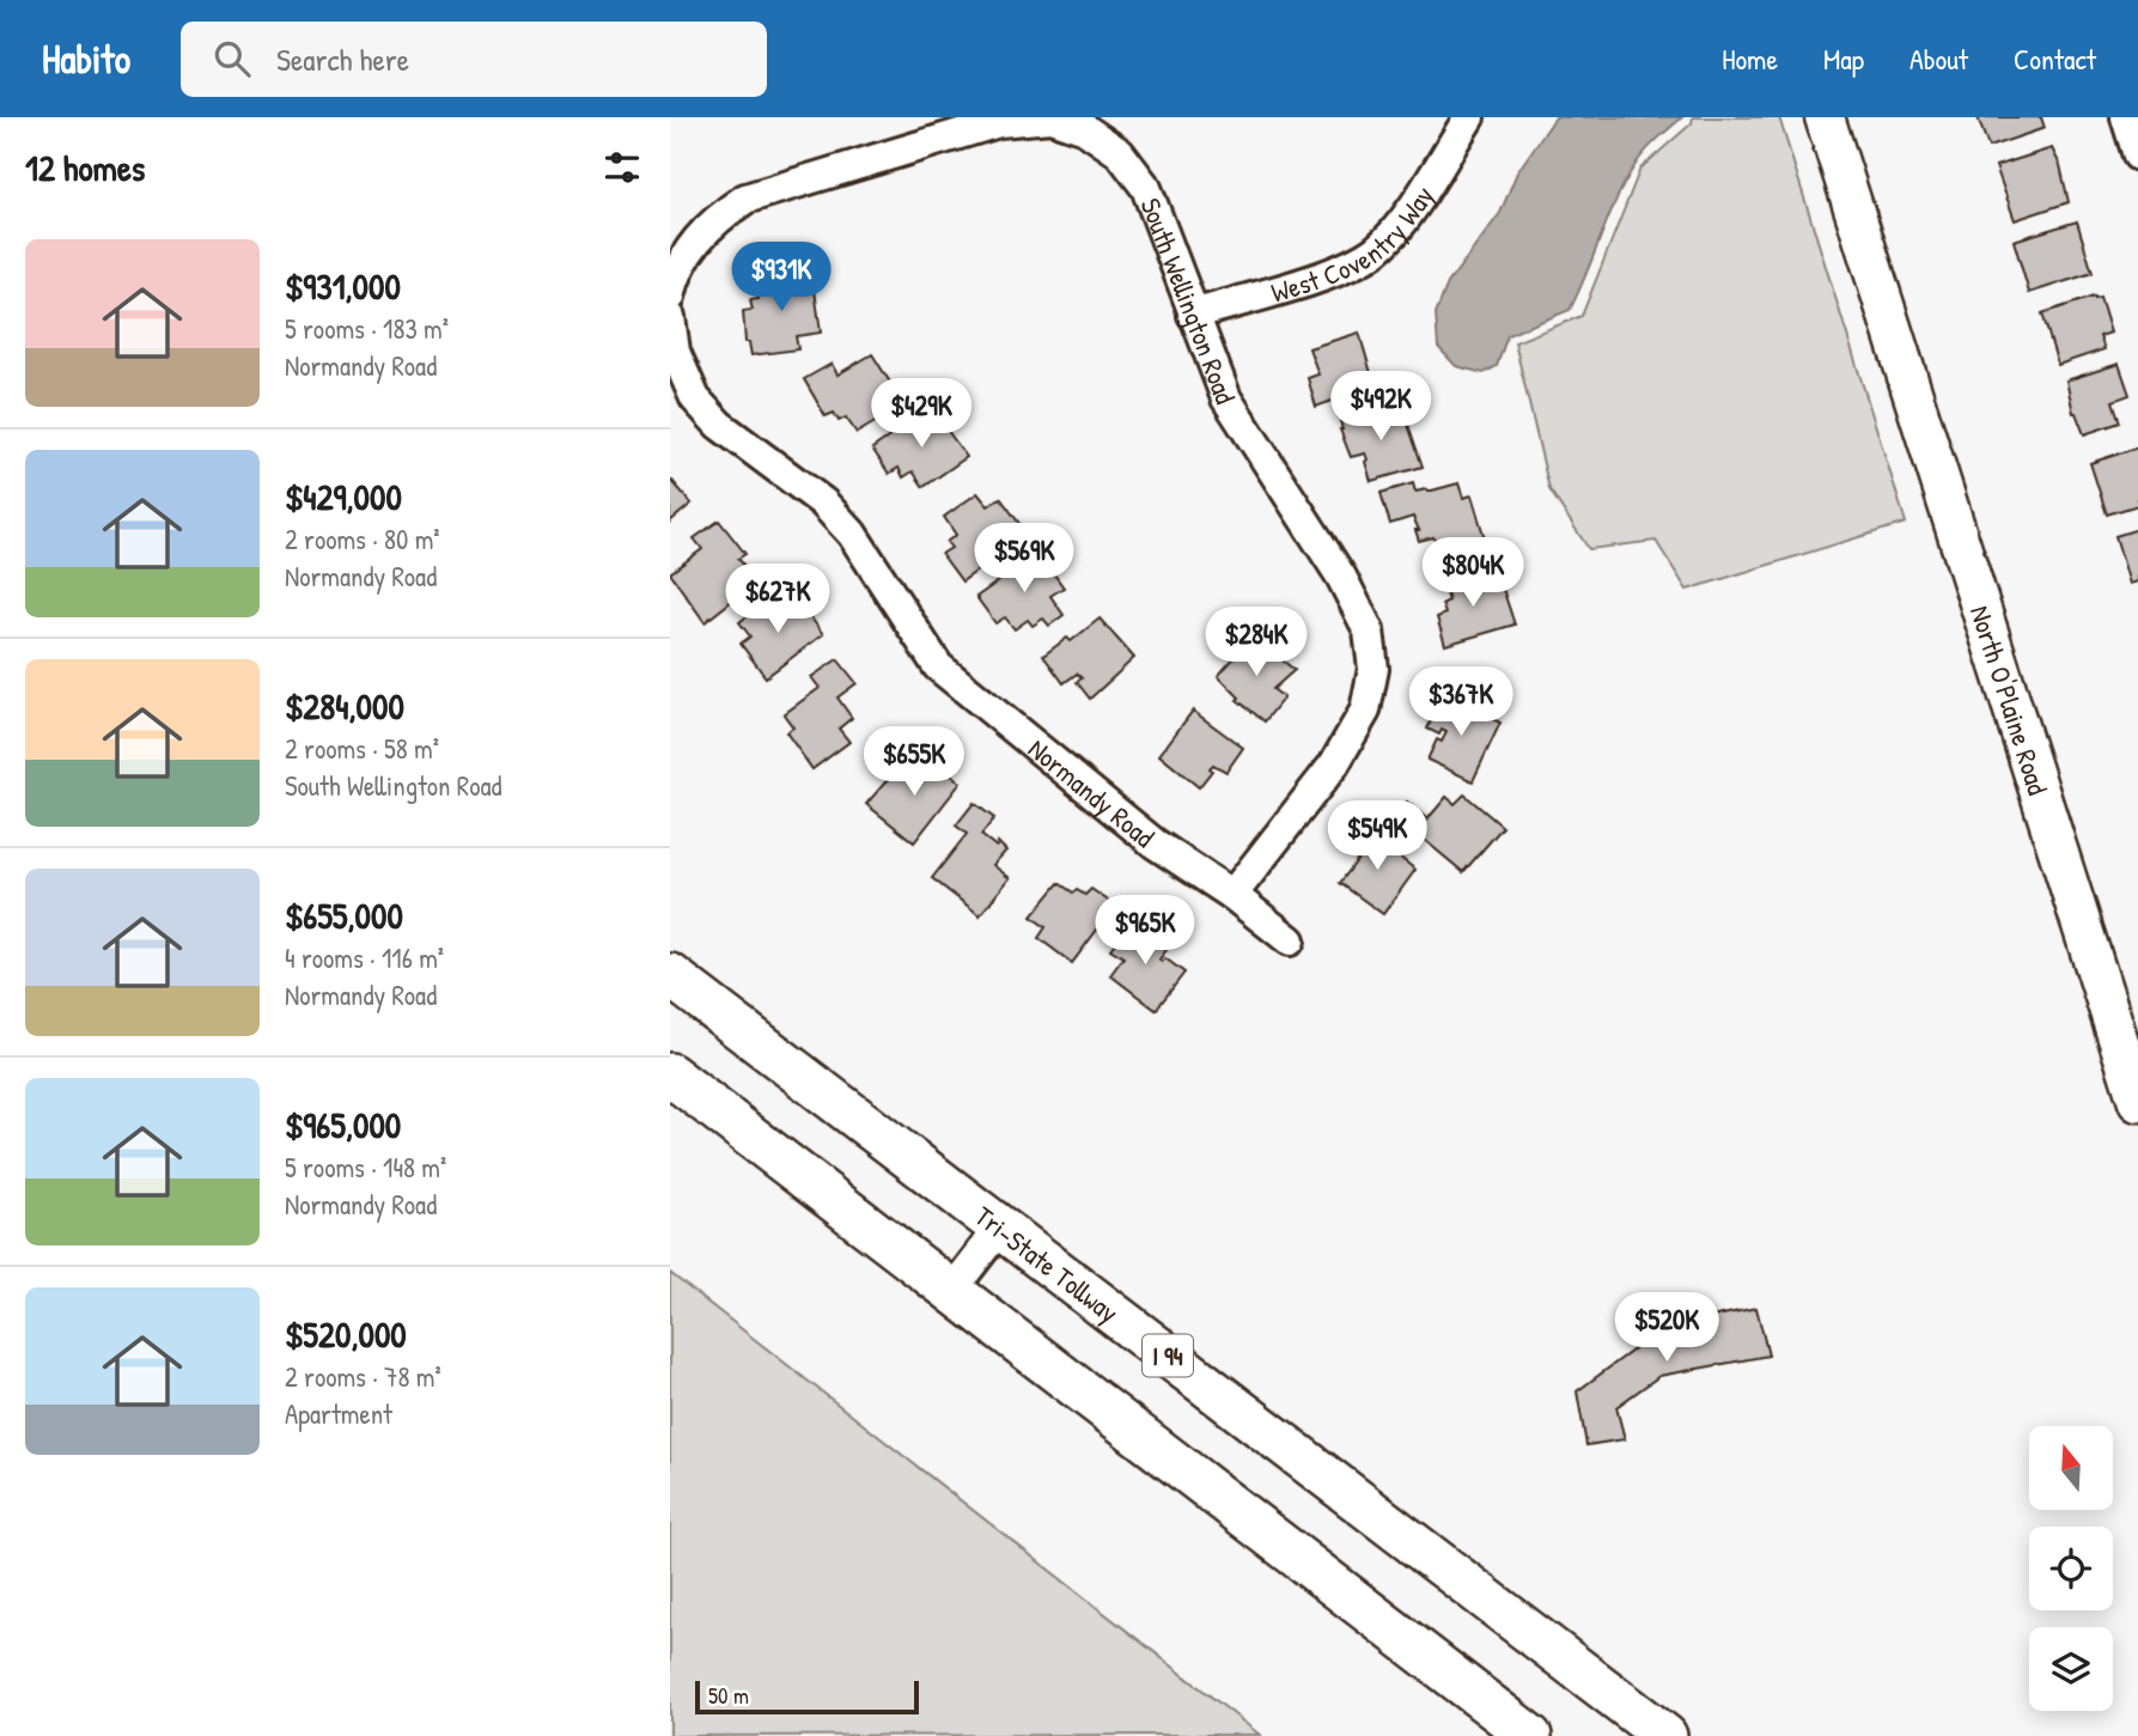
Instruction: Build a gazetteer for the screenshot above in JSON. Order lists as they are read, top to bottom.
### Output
{
  "streets": {
    "highway": ["Tri-State Tollway", "I 94"],
    "main road": ["North O'Plaine Road"],
    "street": ["West Coventry Way", "South Wellington Road", "Normandy Road"]
  },
  "crossings": [
    ["West Coventry Way", "South Wellington Road"],
    ["South Wellington Road", "Normandy Road"]
  ],
  "scale_bar": "50 m",
  "north": "top",
  "page": {
    "header": "Habito",
    "search": "Search here",
    "nav": [
      "Home",
      "Map",
      "About",
      "Contact"
    ],
    "heading": "12 homes",
    "list": [
      {
        "name": "$931,000",
        "note": "5 rooms · 183 m² · Normandy Road"
      },
      {
        "name": "$429,000",
        "note": "2 rooms · 80 m² · Normandy Road"
      },
      {
        "name": "$284,000",
        "note": "2 rooms · 58 m² · South Wellington Road"
      },
      {
        "name": "$655,000",
        "note": "4 rooms · 116 m² · Normandy Road"
      },
      {
        "name": "$965,000",
        "note": "5 rooms · 148 m² · Normandy Road"
      },
      {
        "name": "$520,000",
        "note": "2 rooms · 78 m² · Apartment"
      }
    ],
    "price": [
      "$931K",
      "$492K",
      "$429K",
      "$569K",
      "$804K",
      "$627K",
      "$284K",
      "$367K",
      "$655K",
      "$549K",
      "$965K",
      "$520K"
    ],
    "scale": "50 m"
  }
}
